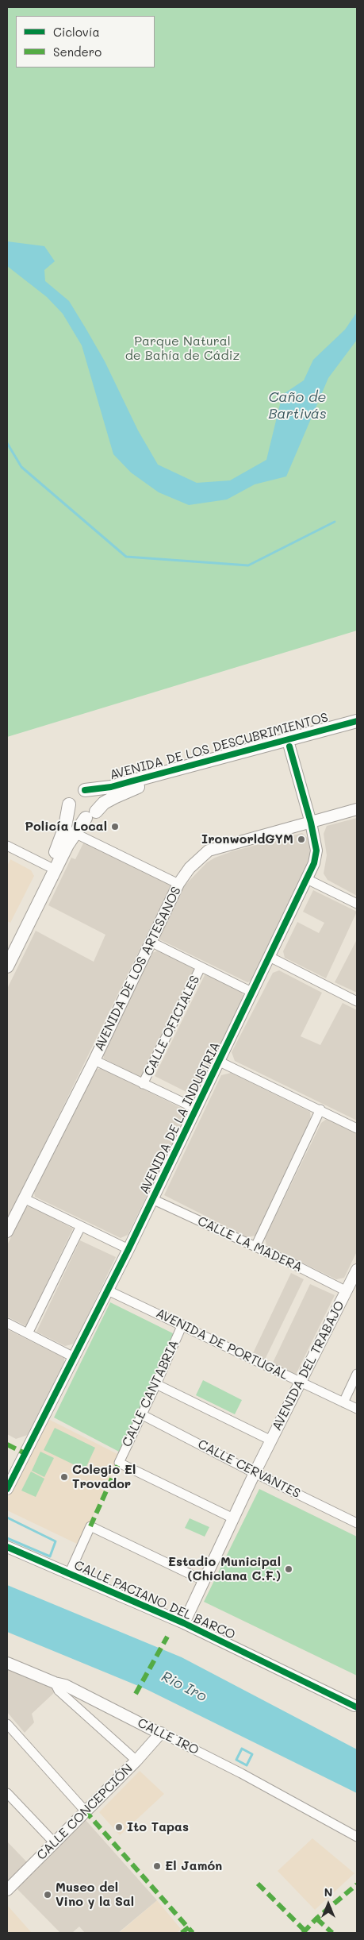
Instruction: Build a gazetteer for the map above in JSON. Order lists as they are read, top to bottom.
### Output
{
  "streets": {
    "main road": ["AVENIDA DE LOS DESCUBRIMIENTOS"],
    "street": [
      "AVENIDA DE LOS ARTESANOS",
      "CALLE OFICIALES",
      "AVENIDA DE LA INDUSTRIA",
      "CALLE LA MADERA",
      "AVENIDA DE PORTUGAL",
      "AVENIDA DEL TRABAJO",
      "CALLE CANTABRIA",
      "CALLE CERVANTES",
      "CALLE PACIANO DEL BARCO",
      "CALLE IRO",
      "CALLE CONCEPCIÓN"
    ]
  },
  "crossings": [
    ["AVENIDA DE LOS DESCUBRIMIENTOS", "AVENIDA DE LA INDUSTRIA"],
    ["AVENIDA DE LOS ARTESANOS", "AVENIDA DE LA INDUSTRIA"],
    ["AVENIDA DE LA INDUSTRIA", "CALLE LA MADERA"],
    ["AVENIDA DE LA INDUSTRIA", "AVENIDA DE PORTUGAL"],
    ["CALLE LA MADERA", "AVENIDA DEL TRABAJO"],
    ["AVENIDA DE PORTUGAL", "AVENIDA DEL TRABAJO"],
    ["AVENIDA DE PORTUGAL", "CALLE CANTABRIA"],
    ["AVENIDA DEL TRABAJO", "CALLE CANTABRIA"],
    ["AVENIDA DEL TRABAJO", "CALLE CERVANTES"],
    ["AVENIDA DEL TRABAJO", "CALLE PACIANO DEL BARCO"],
    ["CALLE CANTABRIA", "CALLE CERVANTES"],
    ["CALLE IRO", "CALLE CONCEPCIÓN"]
  ],
  "water": ["Caño de Bartivás", "Rio Iro"],
  "parks": ["Parque Natural de Bahía de Cádiz"],
  "places": [
    "Policía Local",
    "IronworldGYM",
    "Colegio El Trovador",
    "Estadio Municipal (Chiclana C.F.)",
    "Ito Tapas",
    "El Jamón",
    "Museo del Vino y la Sal"
  ],
  "legend": ["Ciclovía", "Sendero"],
  "north": "top"
}
